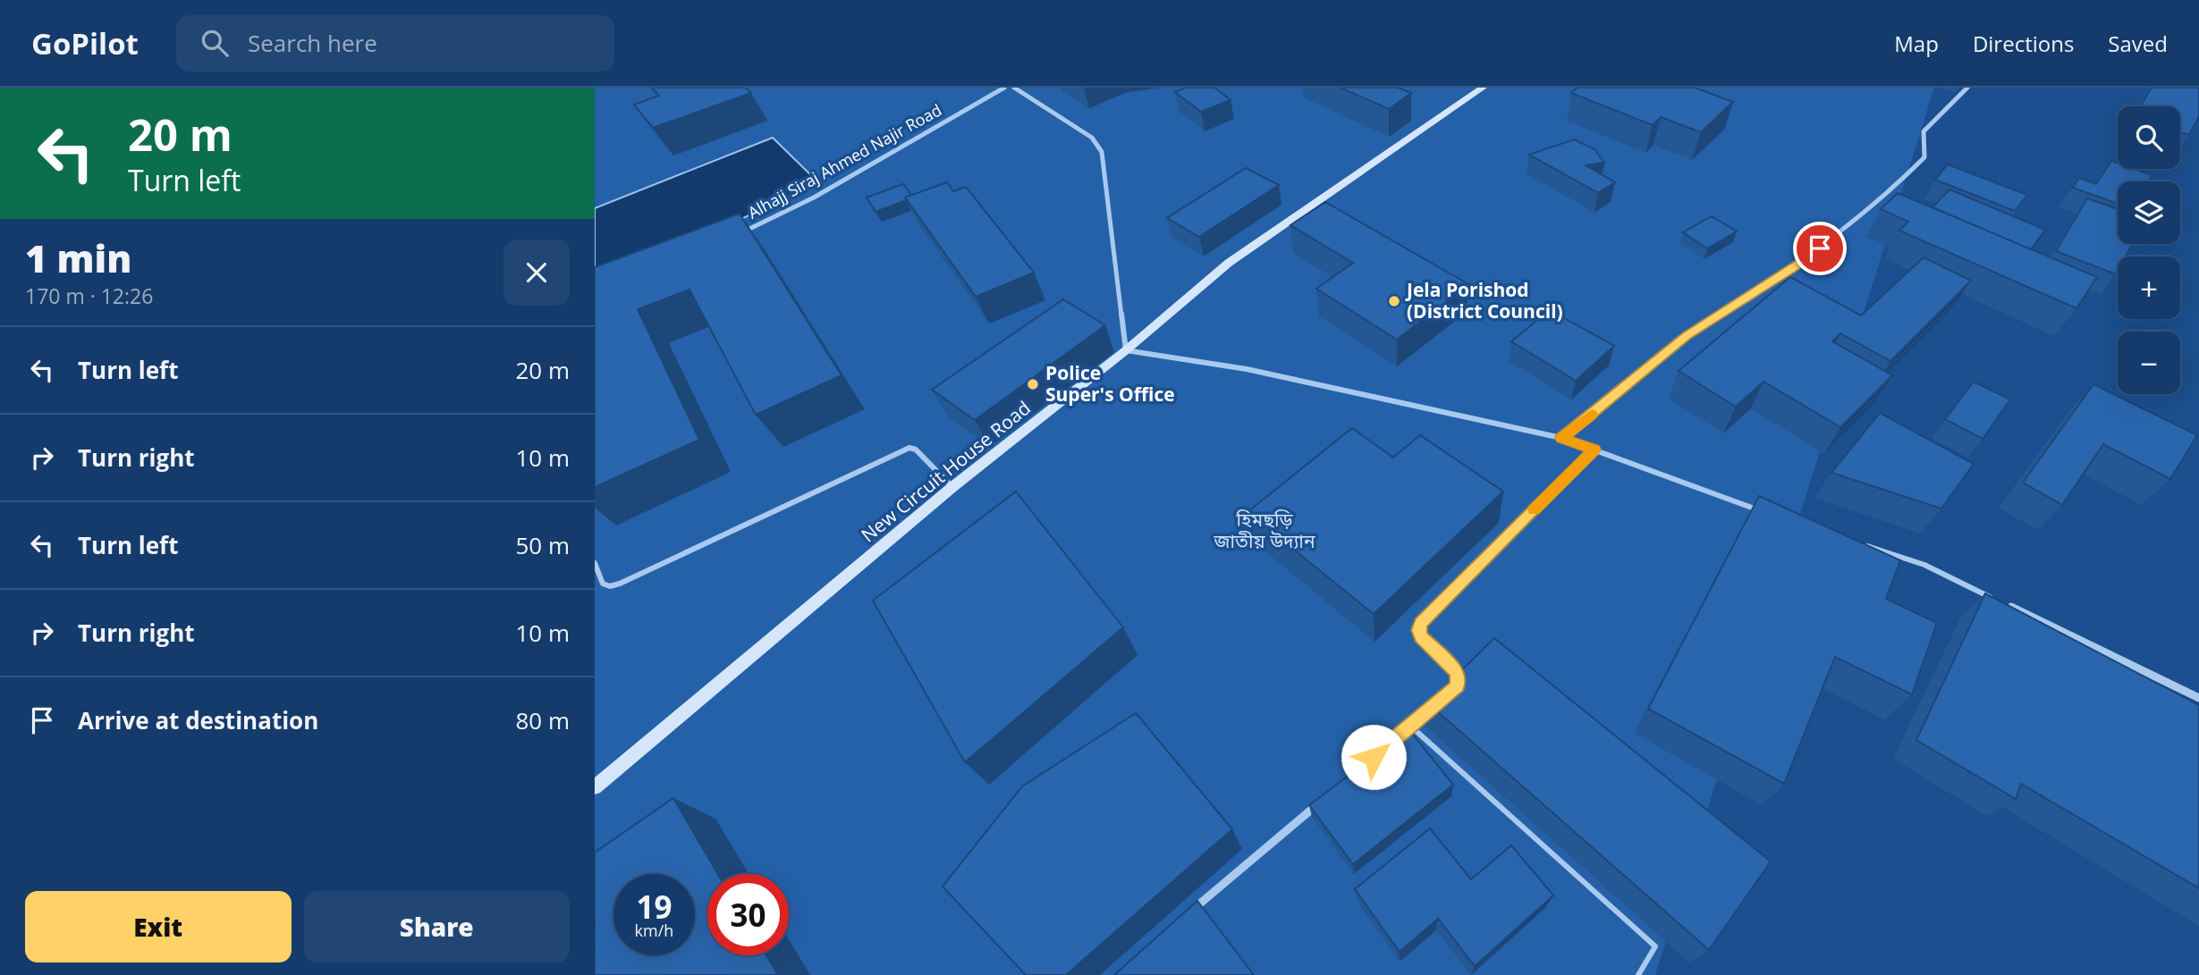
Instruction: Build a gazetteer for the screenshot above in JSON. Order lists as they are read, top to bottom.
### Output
{
  "streets": {
    "street": ["Alhajj Siraj Ahmed Najir Road", "New Circuit House Road"]
  },
  "parks": ["হিমছড়ি জাতীয় উদ্যান"],
  "places": ["Jela Porishod (District Council)", "Police Super's Office"],
  "page": {
    "header": "GoPilot",
    "search": "Search here",
    "nav": ["Map", "Directions", "Saved"],
    "turn": ["20 m", "Turn left"],
    "map_buttons": ["+", "−"],
    "heading": ["1 min", "170 m · 12:26"],
    "list": [
      {
        "name": "Turn left",
        "value": "20 m"
      },
      {
        "name": "Turn right",
        "value": "10 m"
      },
      {
        "name": "Turn left",
        "value": "50 m"
      },
      {
        "name": "Turn right",
        "value": "10 m"
      },
      {
        "name": "Arrive at destination",
        "value": "80 m"
      }
    ],
    "speed": "19 km/h",
    "limit": "30",
    "buttons": ["Exit", "Share"]
  }
}
